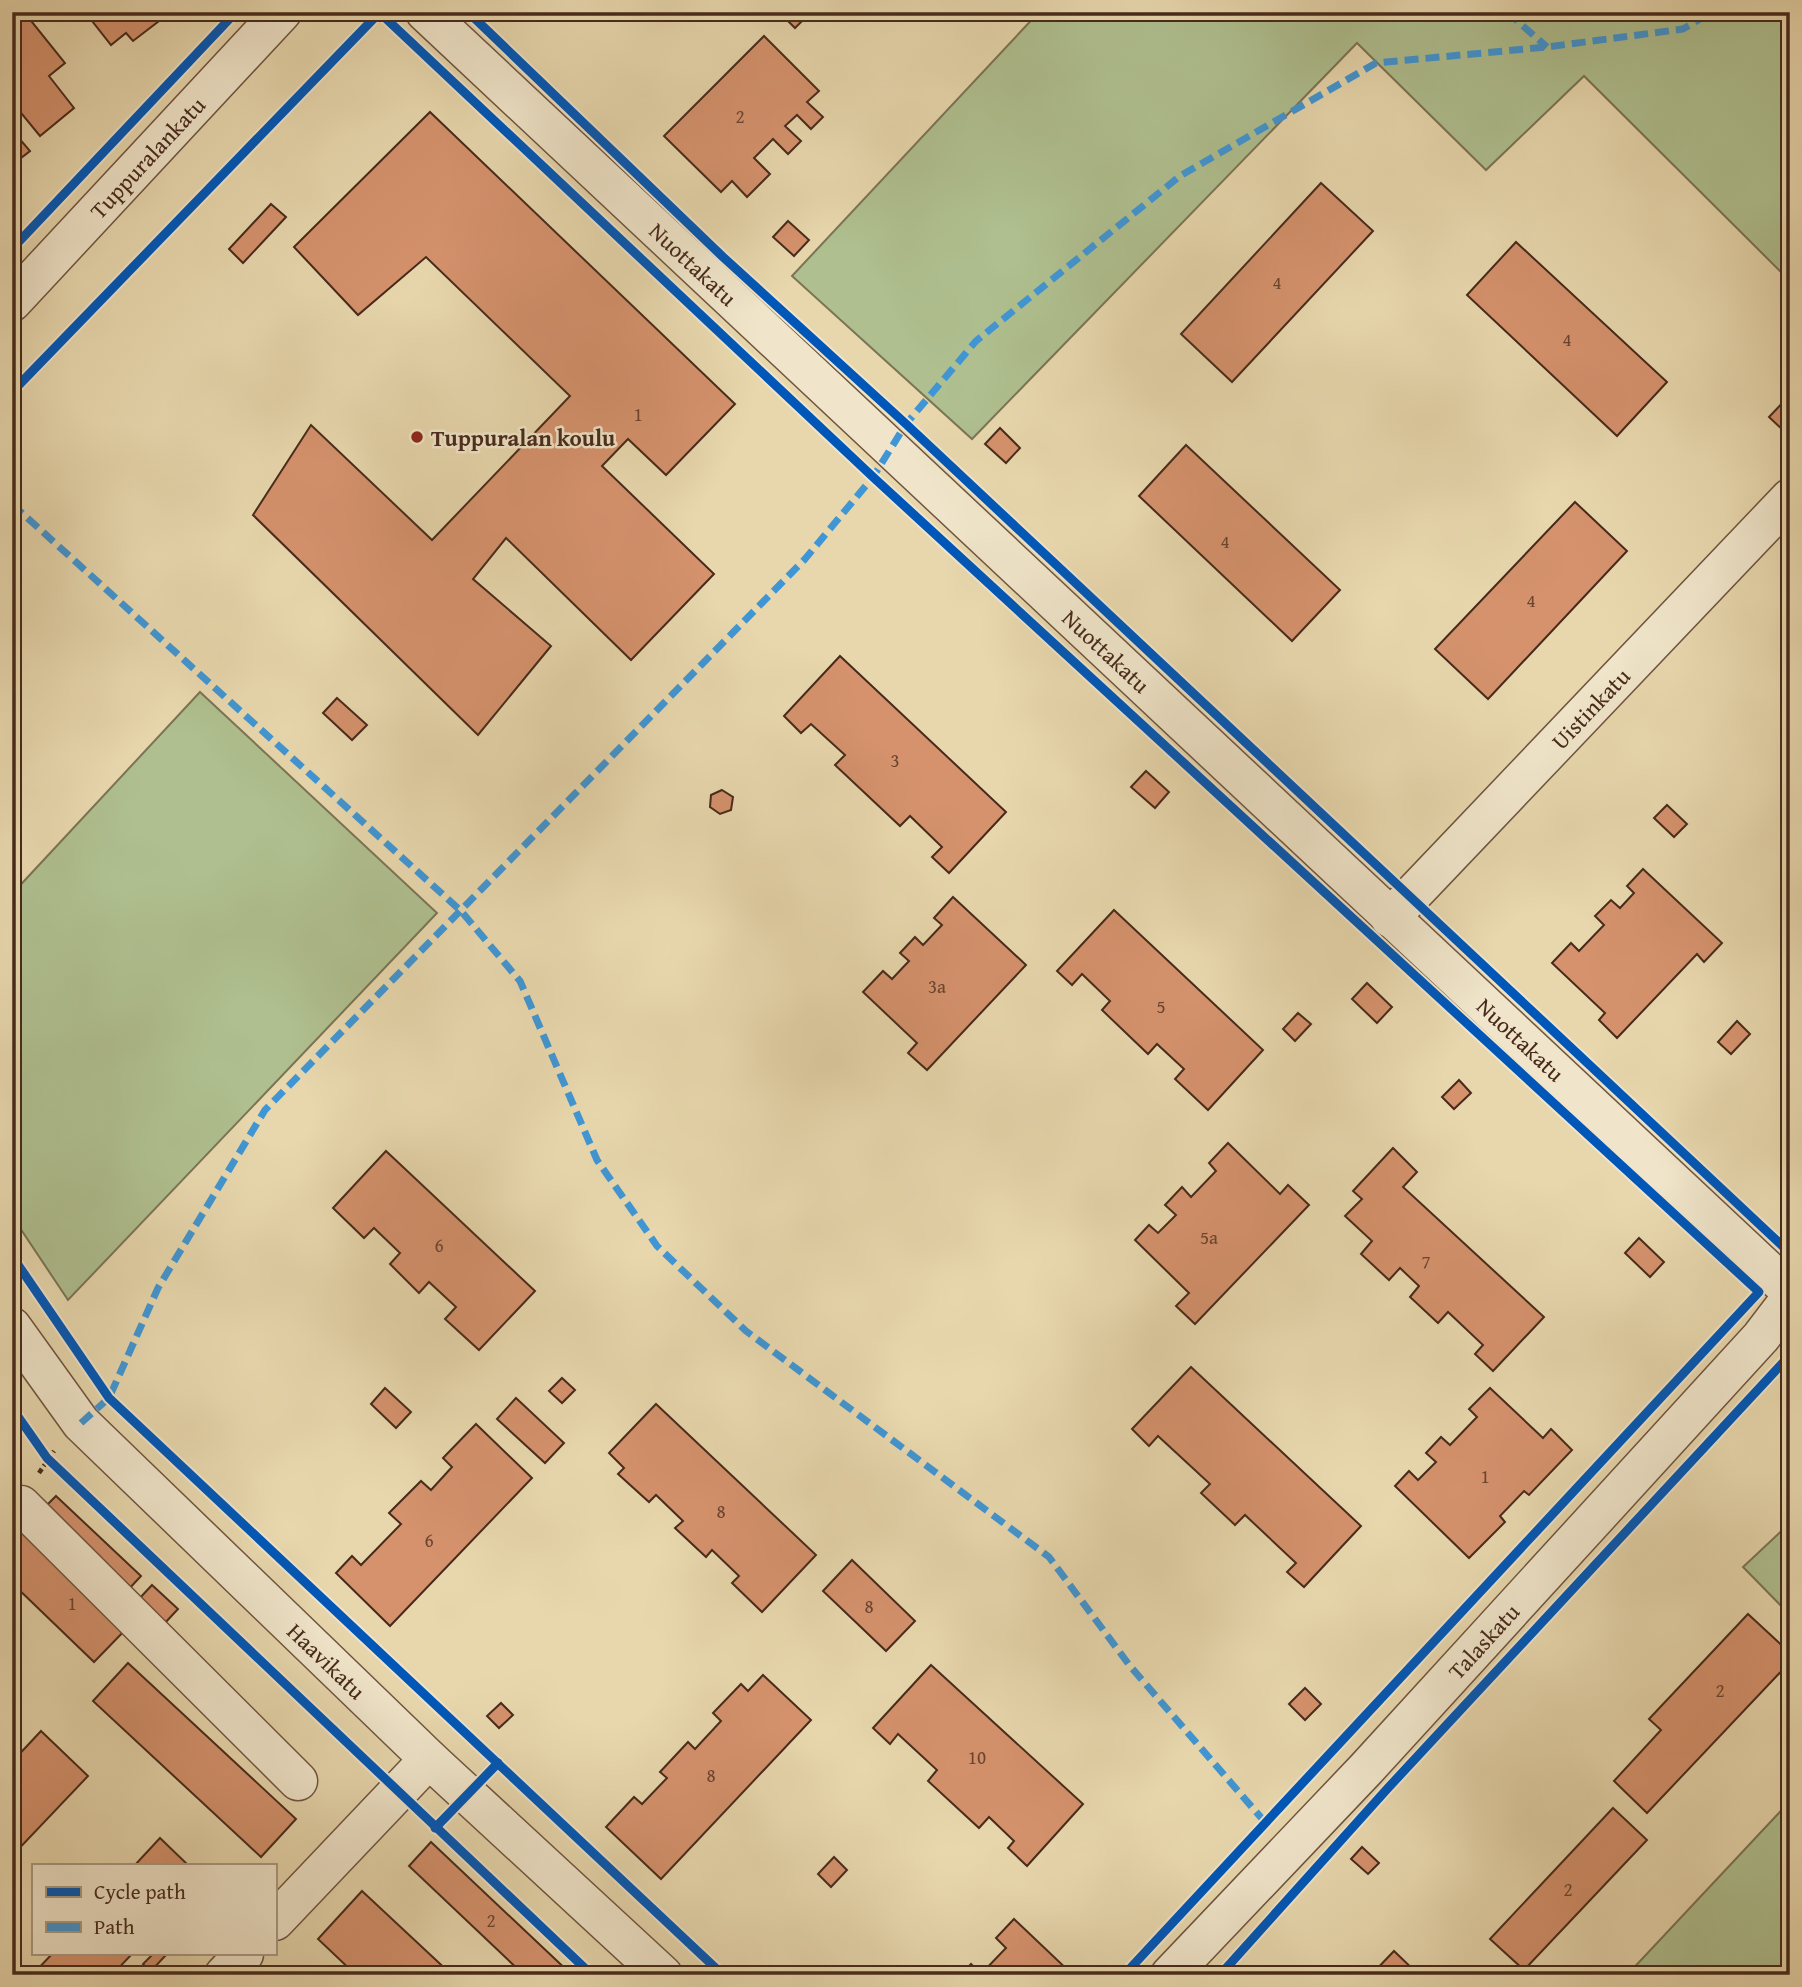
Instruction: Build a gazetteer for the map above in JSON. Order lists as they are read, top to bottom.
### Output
{
  "streets": {
    "street": [
      "Tuppuralankatu",
      "Nuottakatu",
      "Uistinkatu",
      "Talaskatu",
      "Haavikatu"
    ]
  },
  "crossings": [
    ["Nuottakatu", "Uistinkatu"]
  ],
  "places": ["Tuppuralan koulu"],
  "house_numbers": [
    "2",
    "4",
    "4",
    "1",
    "4",
    "4",
    "3",
    "3a",
    "5",
    "5a",
    "6",
    "7",
    "1",
    "8",
    "6",
    "1",
    "8",
    "2",
    "10",
    "8",
    "2",
    "2"
  ],
  "legend": ["Cycle path", "Path"]
}
